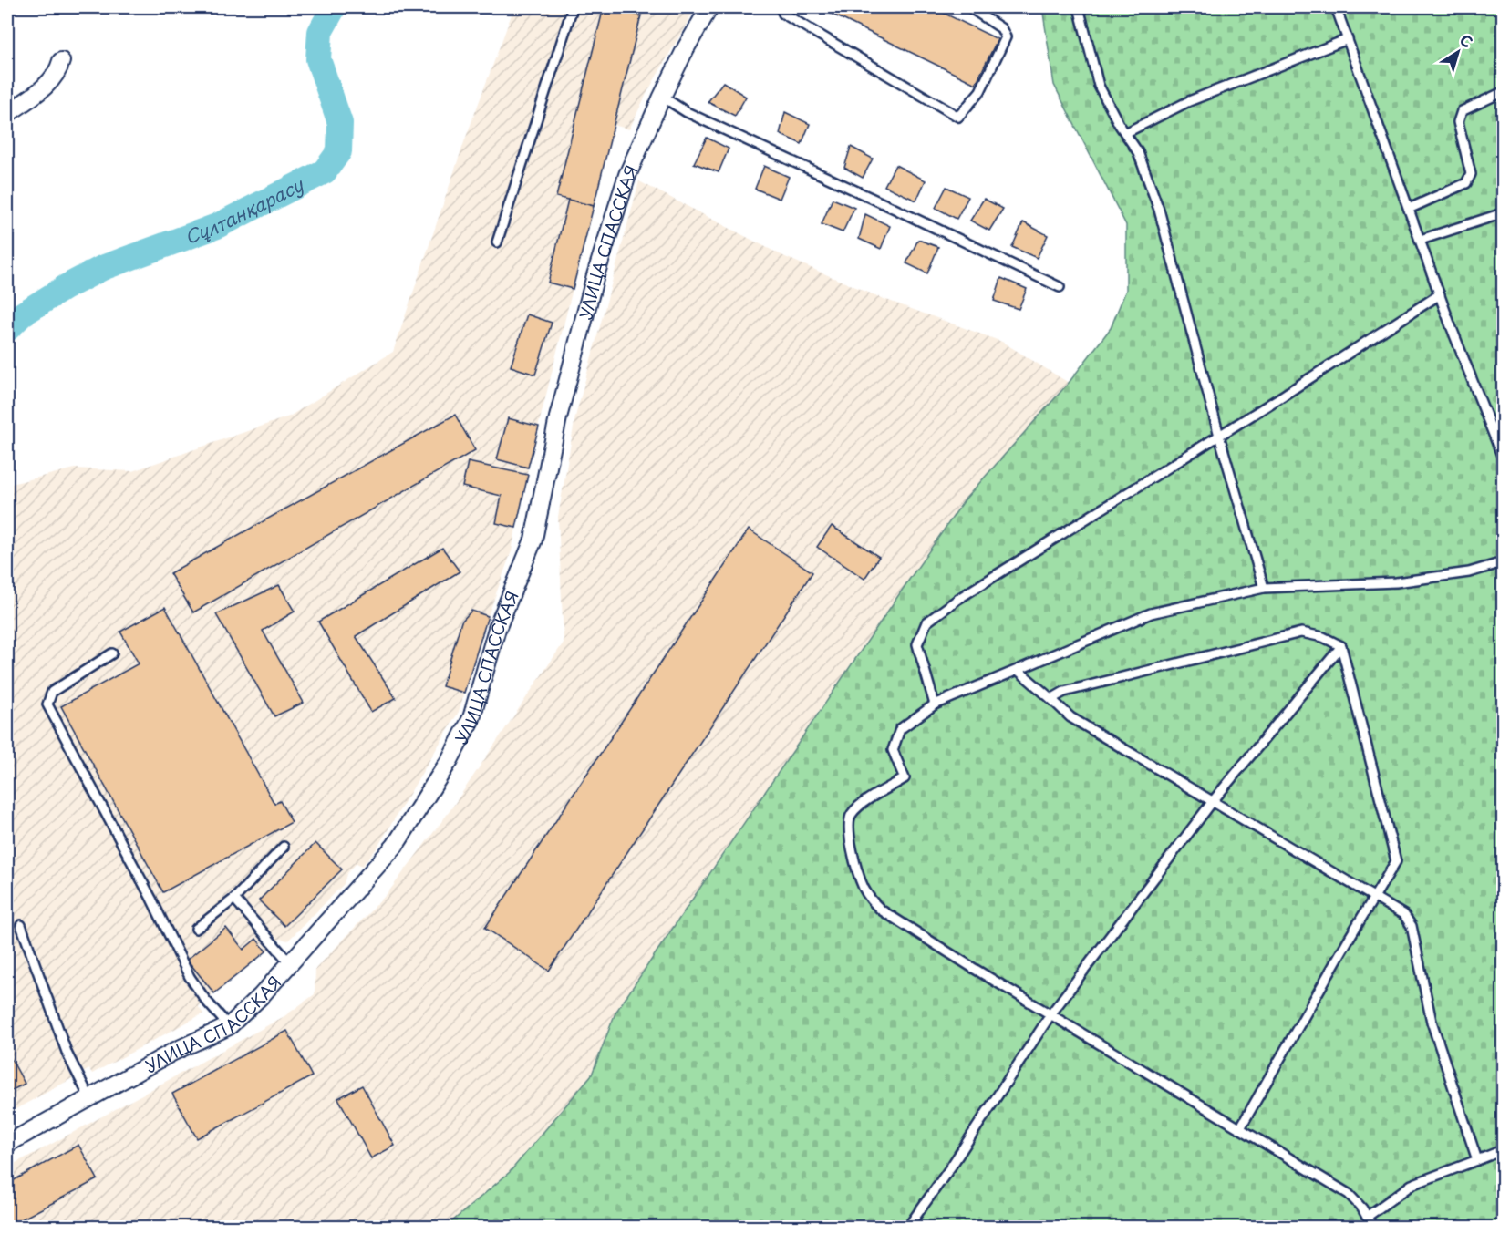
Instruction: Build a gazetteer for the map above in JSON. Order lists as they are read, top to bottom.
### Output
{
  "streets": {
    "street": ["УЛИЦА СПАССКАЯ"]
  },
  "water": ["Сұлтанқарасу"],
  "north": "top right"
}
